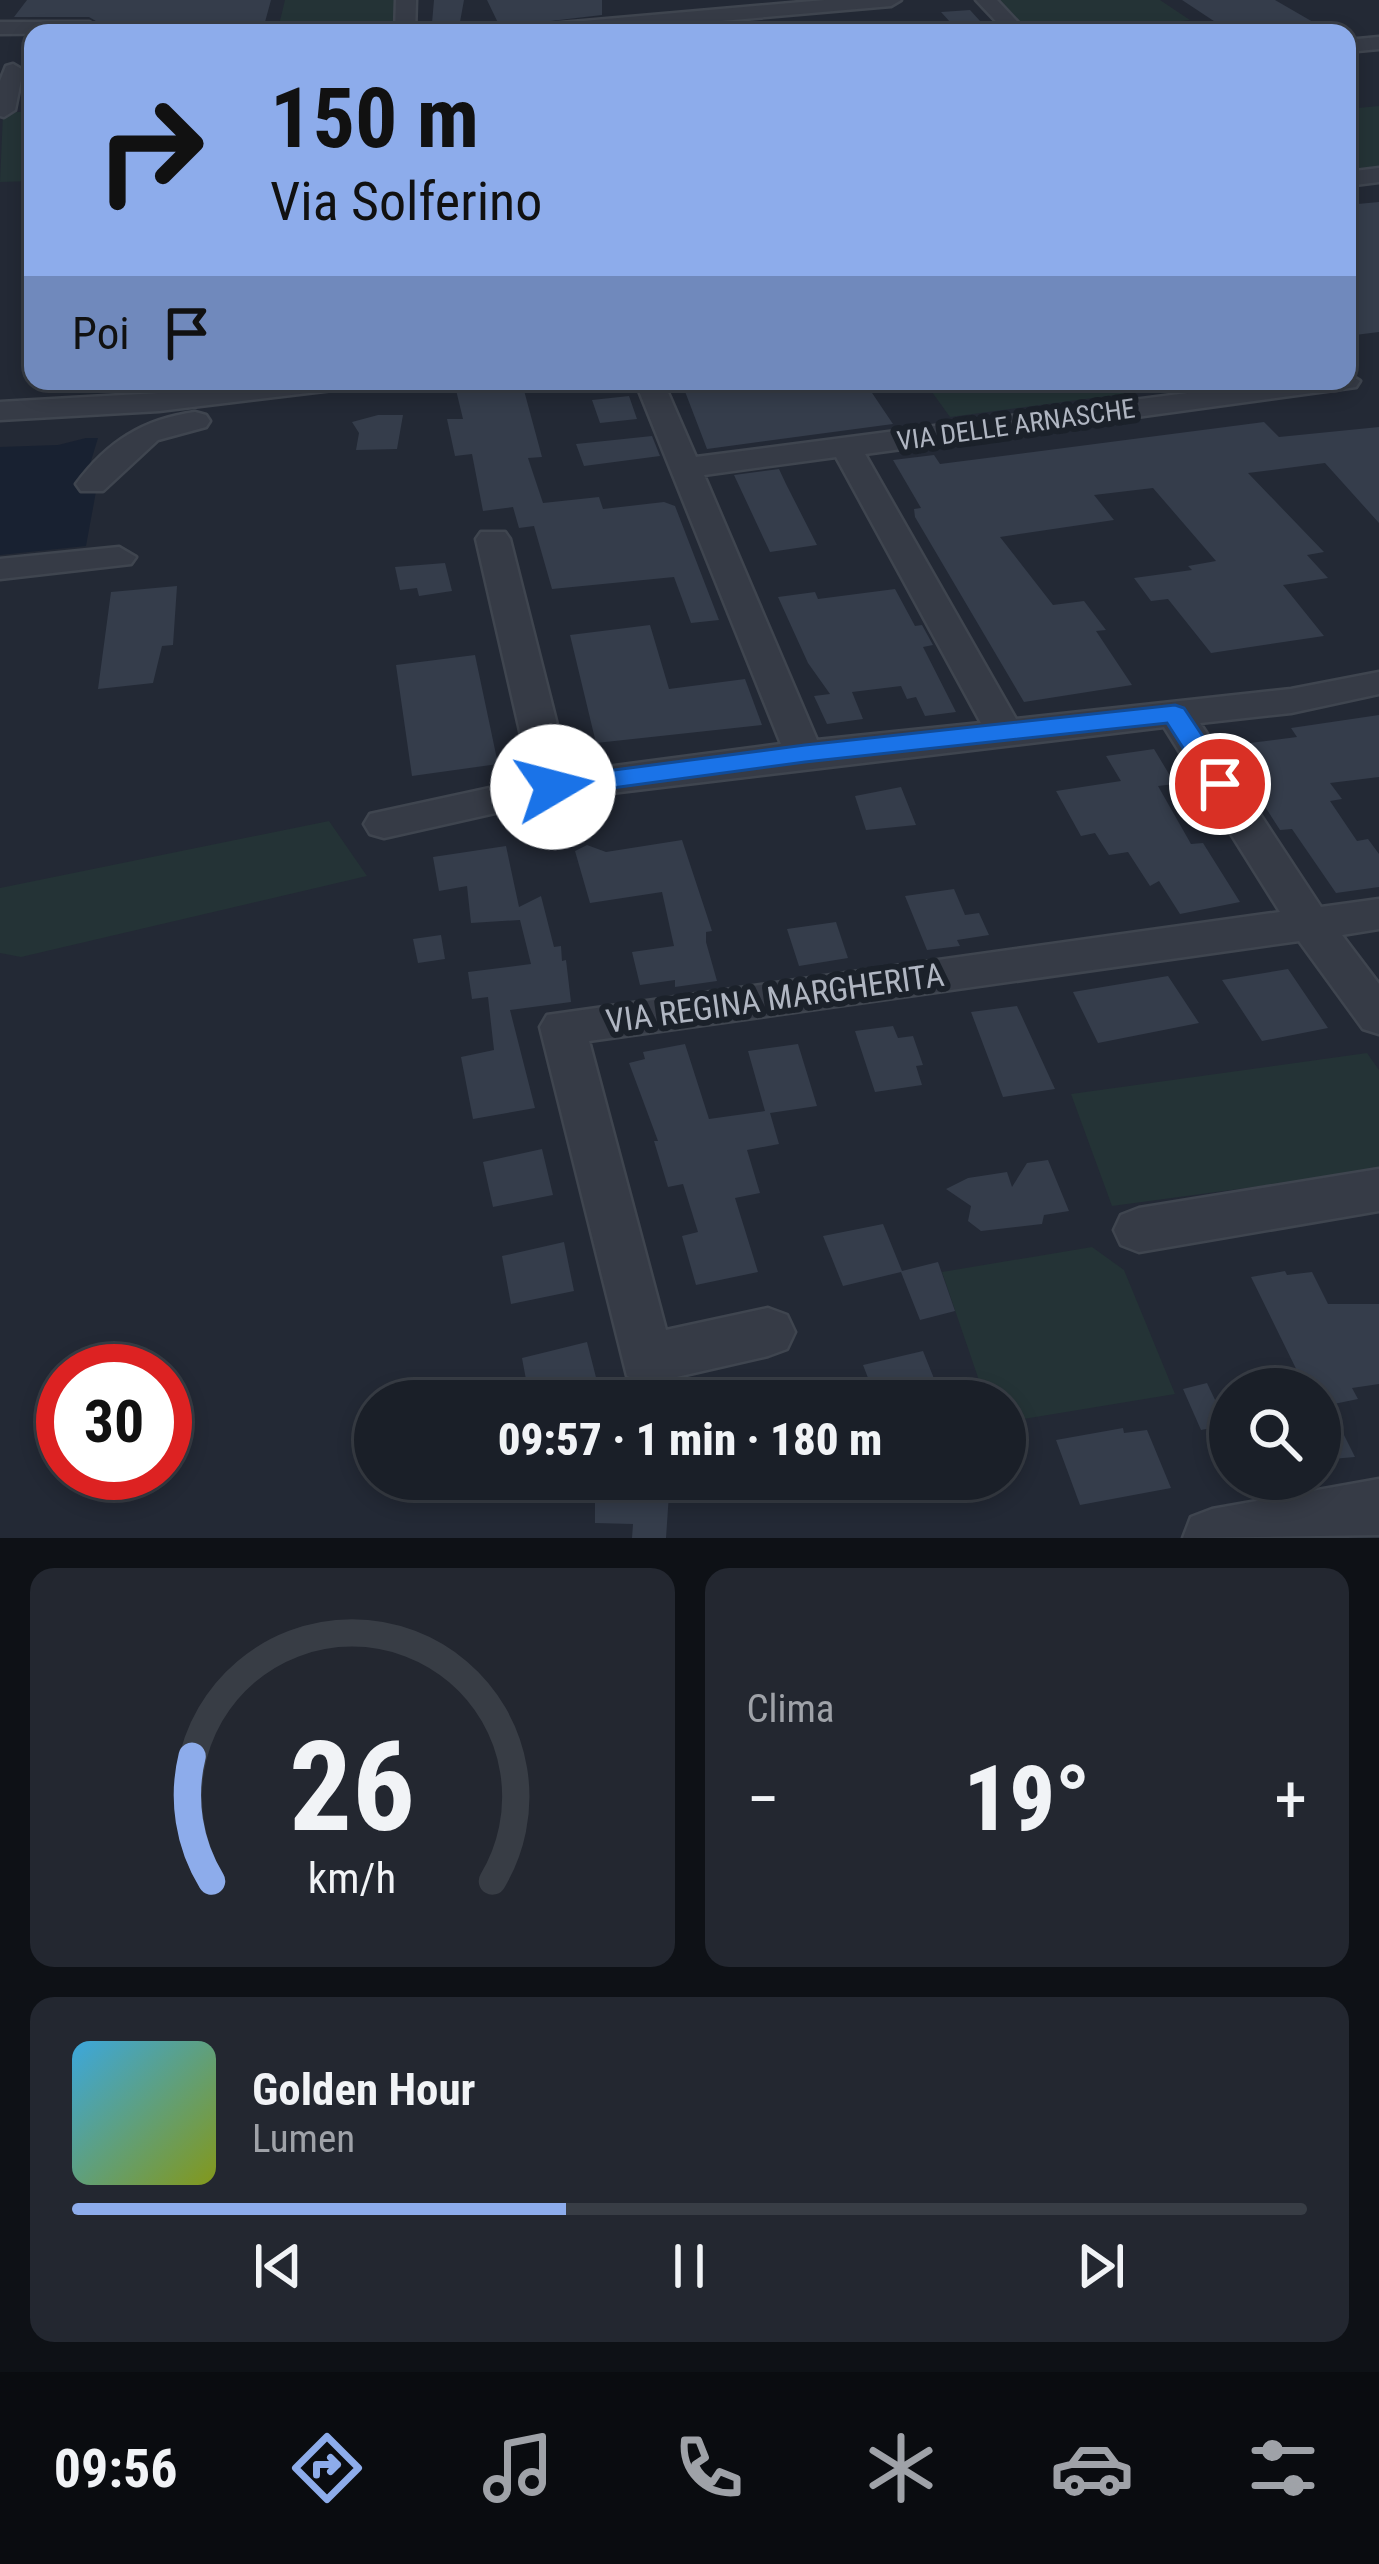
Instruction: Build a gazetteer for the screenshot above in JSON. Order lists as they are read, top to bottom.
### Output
{
  "streets": {
    "street": ["VIA DELLE ARNASCHE", "VIA REGINA MARGHERITA"]
  },
  "page": {
    "turn": ["150 m", "Via Solferino"],
    "then": "Poi",
    "limit": "30",
    "trip": "09:57 · 1 min · 180 m",
    "tile": "Clima",
    "heat": ["−", "19°", "+"],
    "song": ["Golden Hour", "Lumen"],
    "tabs": "09:56",
    "gauge": ["26", "km/h"]
  }
}
